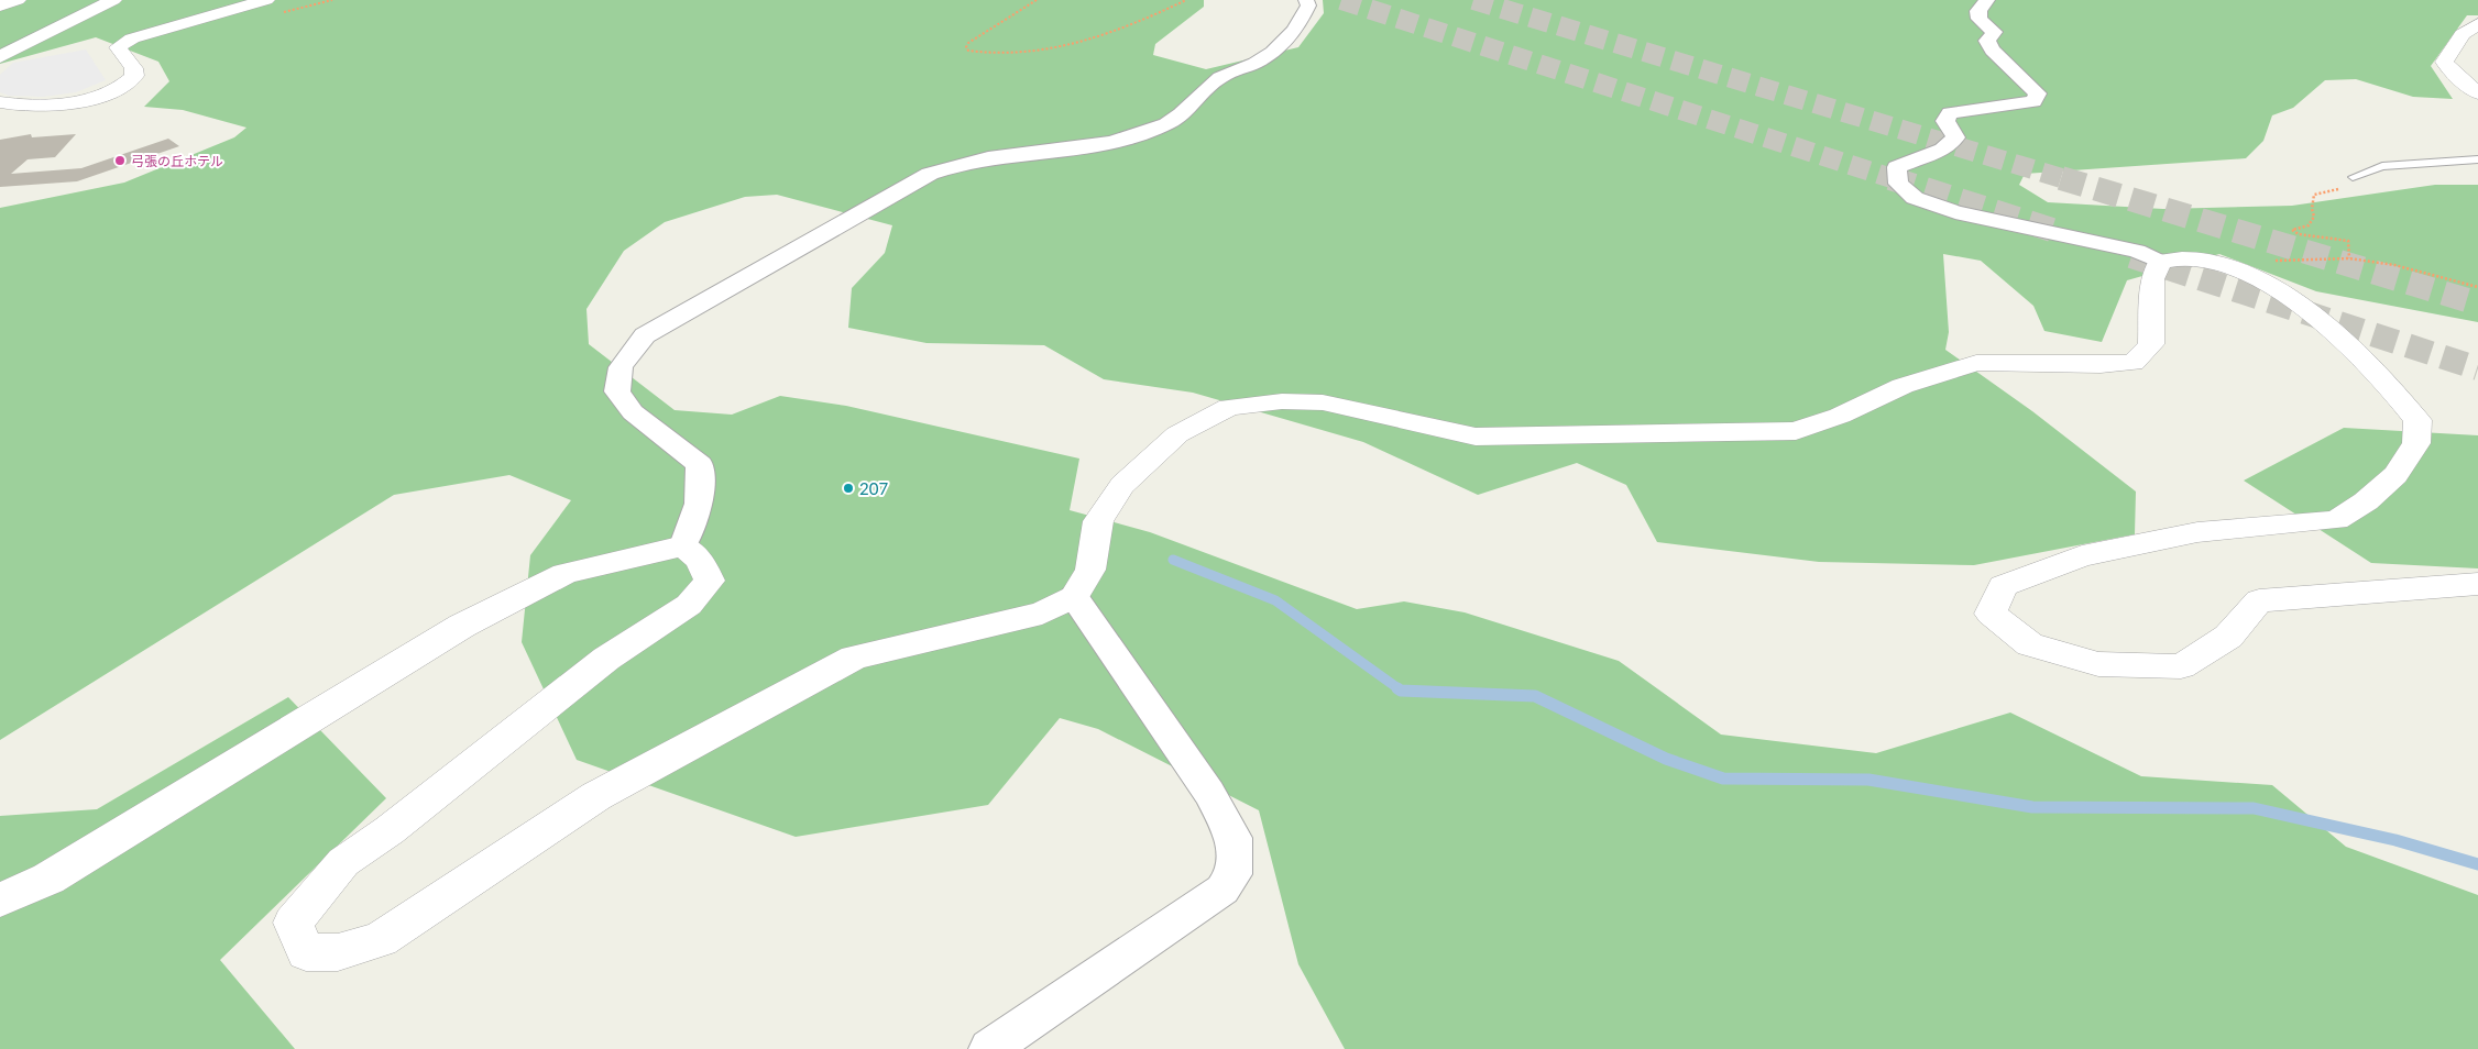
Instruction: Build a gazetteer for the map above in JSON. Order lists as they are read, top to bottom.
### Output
{
  "places": ["弓張の丘ホテル", "207"]
}
